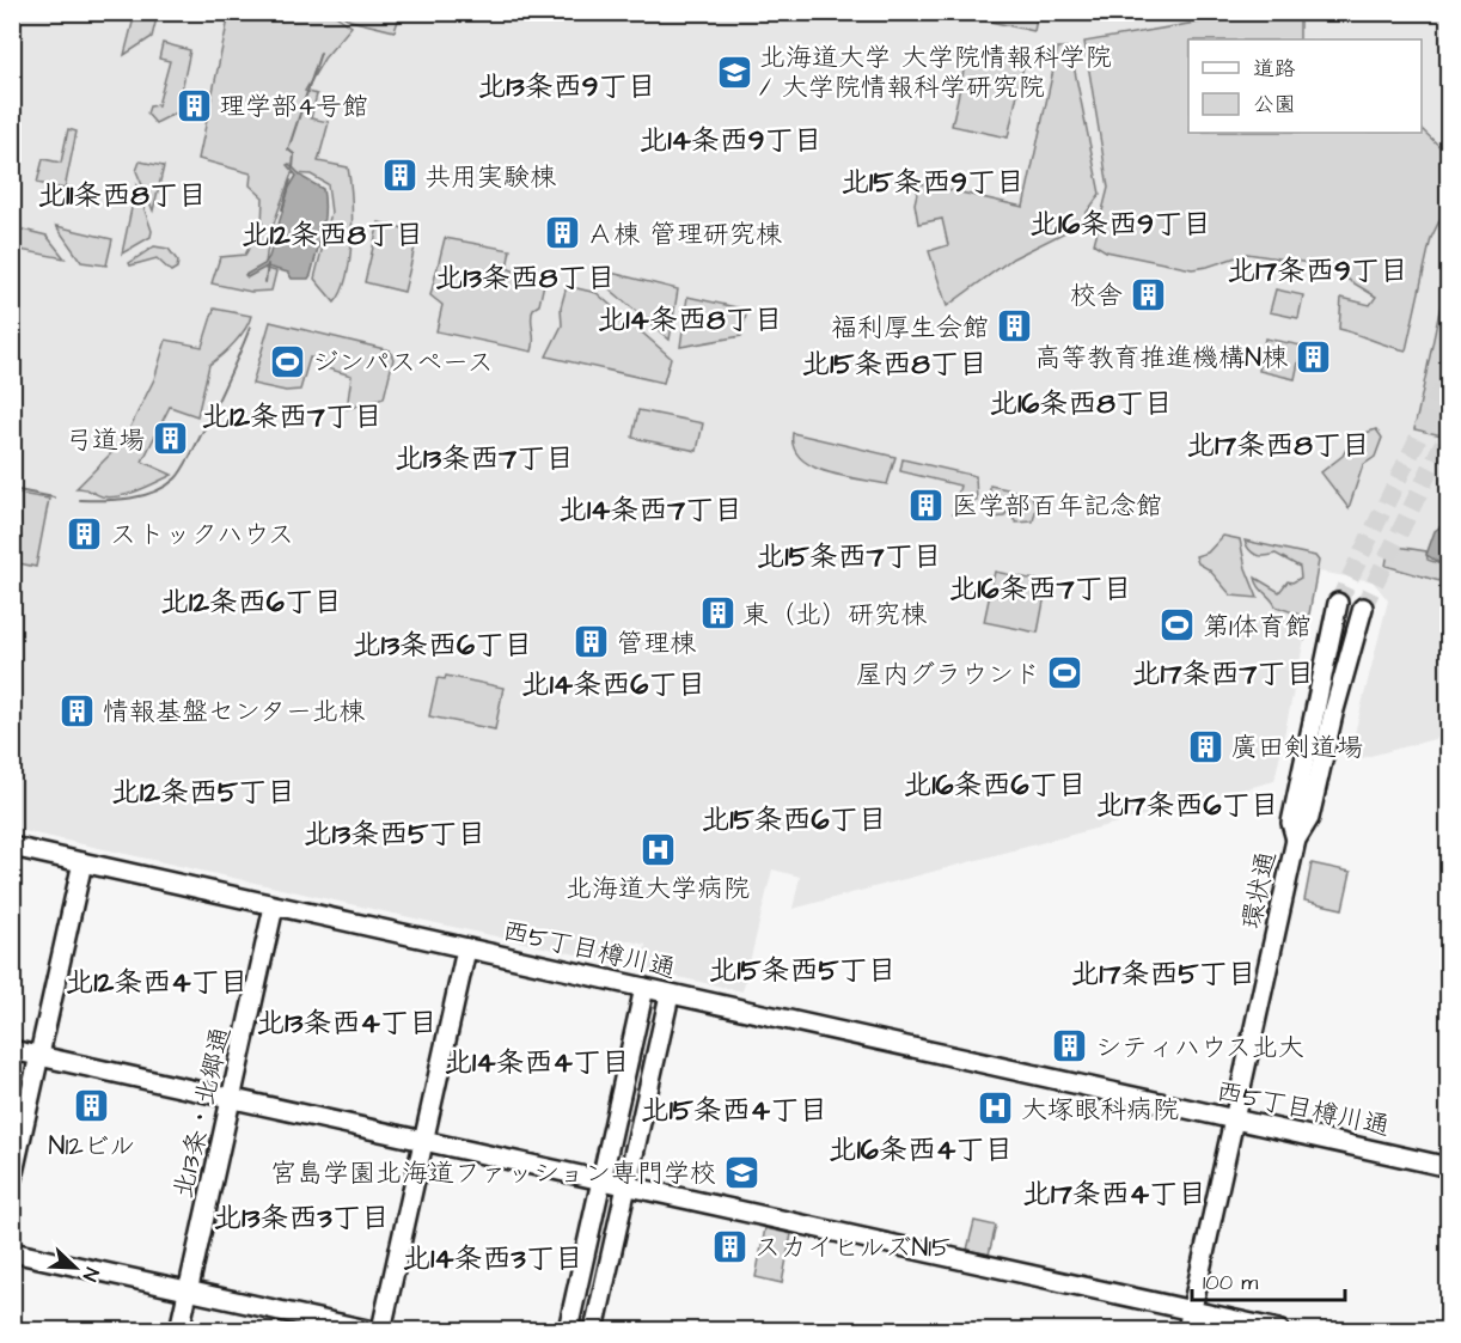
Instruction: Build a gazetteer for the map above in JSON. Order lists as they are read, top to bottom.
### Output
{
  "streets": {
    "street": ["環状通", "西5丁目樽川通", "北13条・北郷通"]
  },
  "crossings": [
    ["環状通", "西5丁目樽川通"],
    ["西5丁目樽川通", "北13条・北郷通"]
  ],
  "districts": [
    "北13条西9丁目",
    "北14条西9丁目",
    "北15条西9丁目",
    "北11条西8丁目",
    "北16条西9丁目",
    "北12条西8丁目",
    "北17条西9丁目",
    "北13条西8丁目",
    "北14条西8丁目",
    "北15条西8丁目",
    "北16条西8丁目",
    "北12条西7丁目",
    "北17条西8丁目",
    "北13条西7丁目",
    "北14条西7丁目",
    "北15条西7丁目",
    "北16条西7丁目",
    "北12条西6丁目",
    "北13条西6丁目",
    "北17条西7丁目",
    "北14条西6丁目",
    "北16条西6丁目",
    "北12条西5丁目",
    "北17条西6丁目",
    "北15条西6丁目",
    "北13条西5丁目",
    "北15条西5丁目",
    "北17条西5丁目",
    "北12条西4丁目",
    "北13条西4丁目",
    "北14条西4丁目",
    "北15条西4丁目",
    "北16条西4丁目",
    "北17条西4丁目",
    "北13条西3丁目",
    "北14条西3丁目"
  ],
  "places": {
    "school or university": ["北海道大学 大学院情報科学院 / 大学院情報科学研究院", "宮島学園北海道ファッション専門学校"],
    "building": [
      "理学部4号館",
      "共用実験棟",
      "Ａ棟 管理研究棟",
      "校舎",
      "福利厚生会館",
      "高等教育推進機構N棟",
      "弓道場",
      "医学部百年記念館",
      "ストックハウス",
      "東（北）研究棟",
      "管理棟",
      "情報基盤センター北棟",
      "廣田剣道場",
      "シティハウス北大",
      "N12ビル",
      "スカイヒルズN15"
    ],
    "sports": ["ジンパスペース", "第1体育館", "屋内グラウンド"],
    "hospital": ["北海道大学病院", "大塚眼科病院"]
  },
  "legend": ["道路", "公園"],
  "scale_bar": "100 m",
  "north": "bottom right"
}
